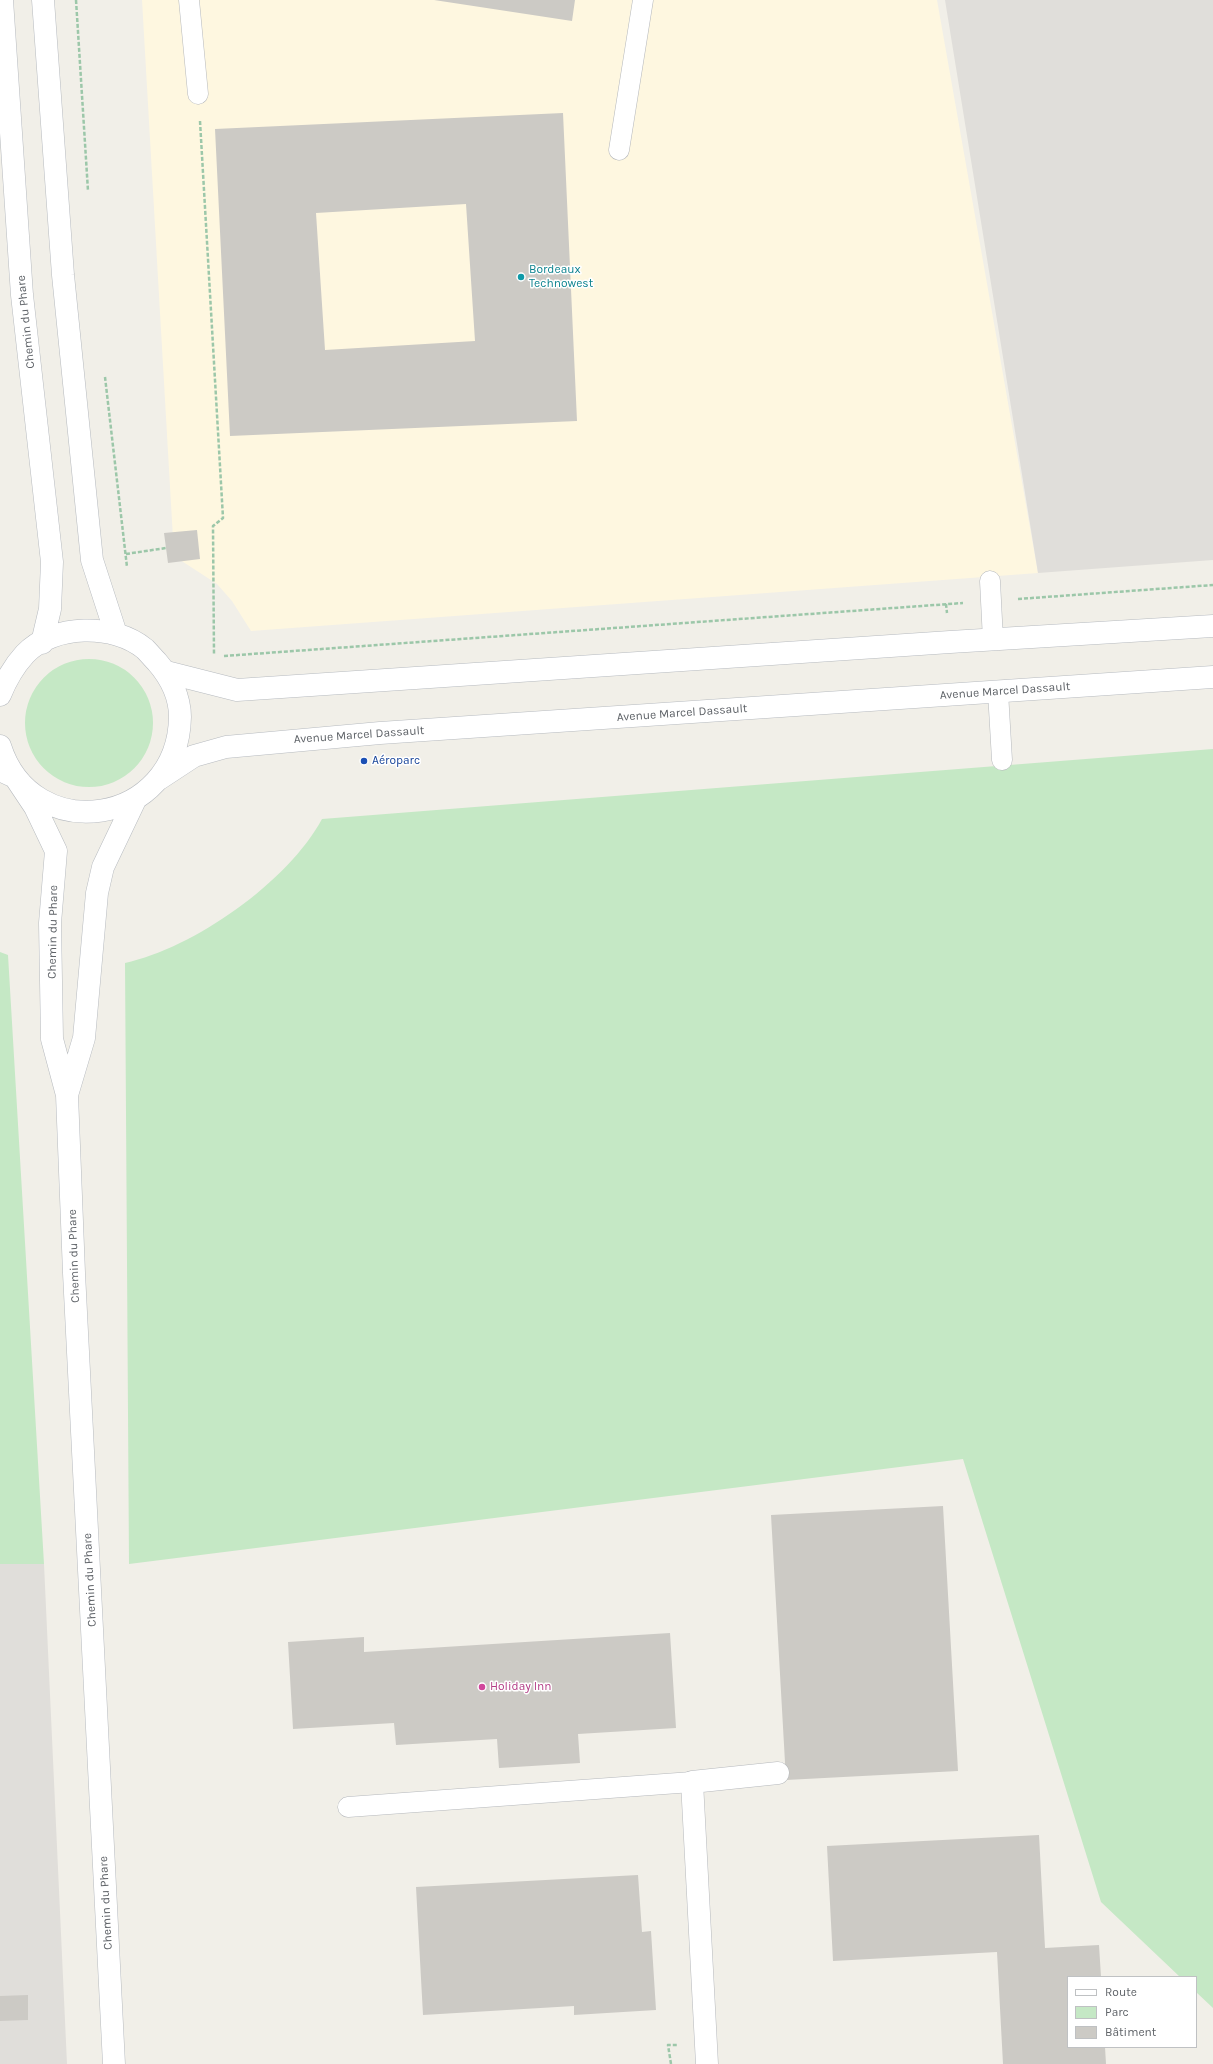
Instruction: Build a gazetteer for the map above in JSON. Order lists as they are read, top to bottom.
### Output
{
  "streets": {
    "main road": ["Chemin du Phare", "Avenue Marcel Dassault"]
  },
  "places": ["Bordeaux Technowest", "Aéroparc", "Holiday Inn"],
  "legend": ["Route", "Parc", "Bâtiment"]
}
